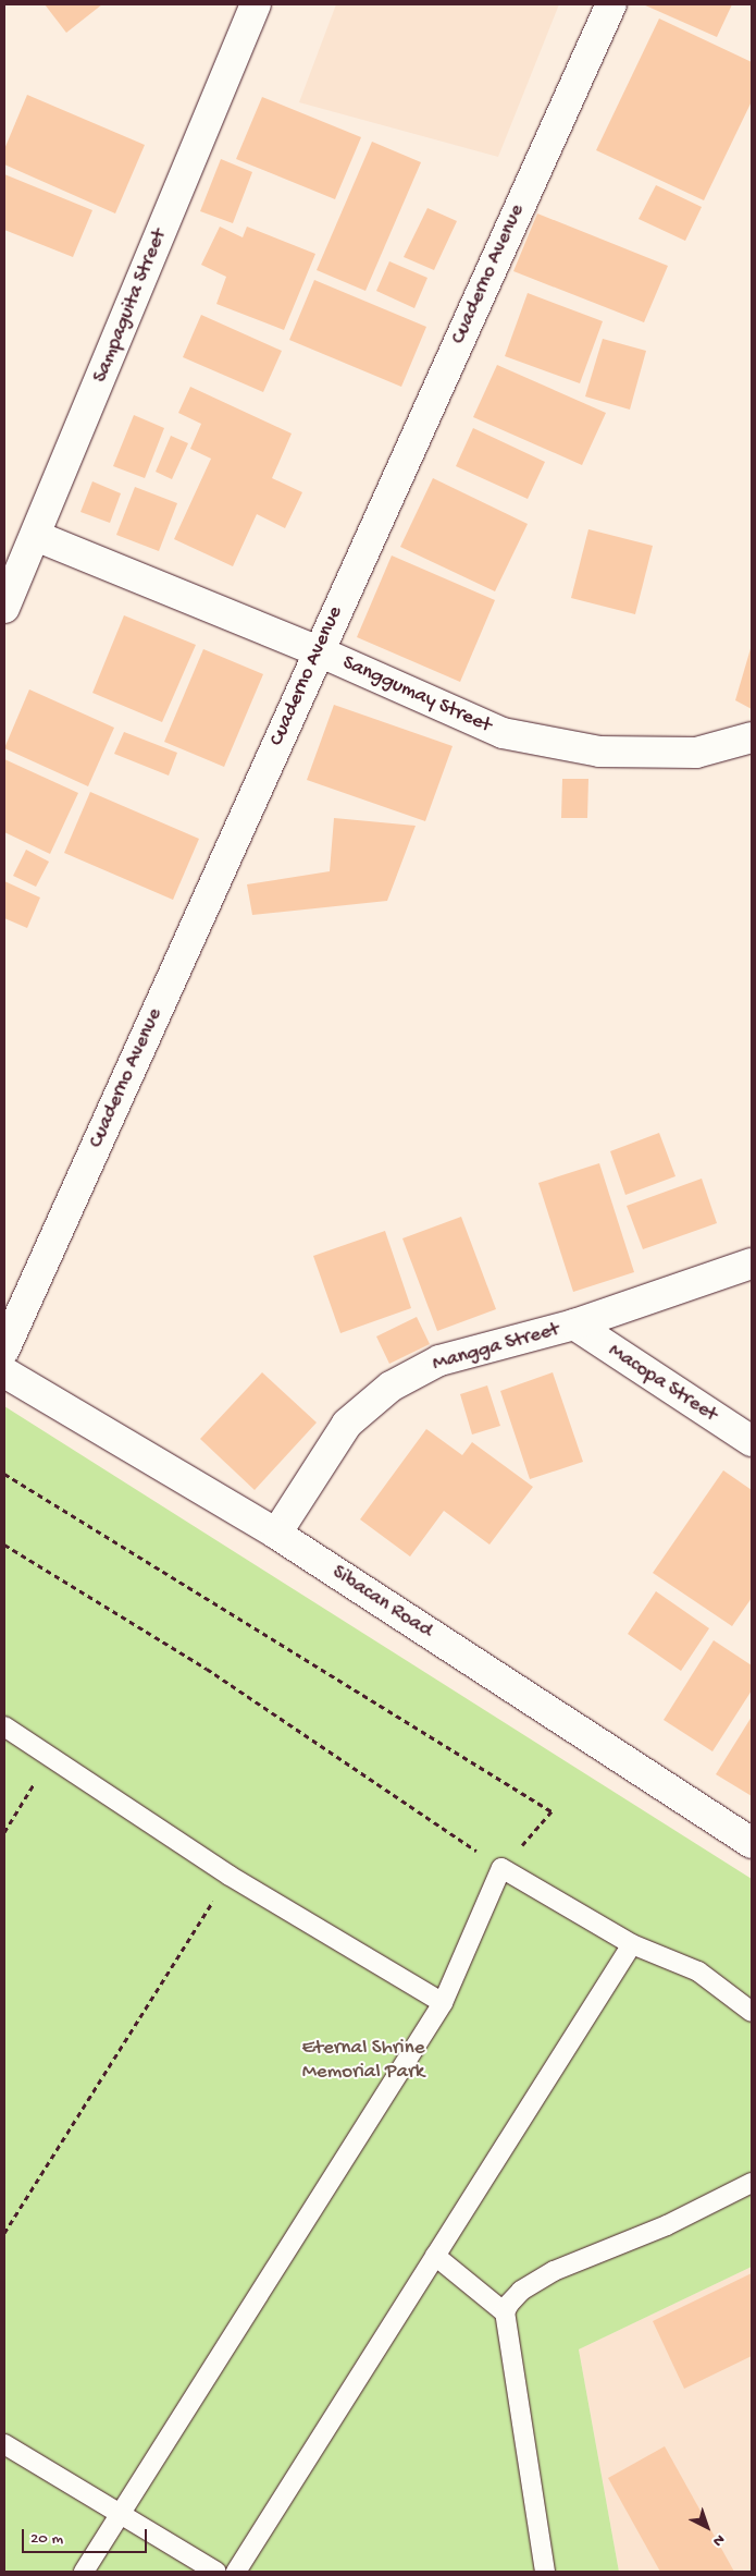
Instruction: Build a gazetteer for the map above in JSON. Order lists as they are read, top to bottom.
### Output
{
  "streets": {
    "street": [
      "Cuaderno Avenue",
      "Sampaguita Street",
      "Sanggumay Street",
      "Mangga Street",
      "Macopa Street",
      "Sibacan Road"
    ]
  },
  "crossings": [
    ["Cuaderno Avenue", "Sanggumay Street"],
    ["Sampaguita Street", "Sanggumay Street"],
    ["Mangga Street", "Macopa Street"],
    ["Mangga Street", "Sibacan Road"]
  ],
  "parks": ["Eternal Shrine Memorial Park"],
  "scale_bar": "20 m",
  "north": "bottom right"
}
